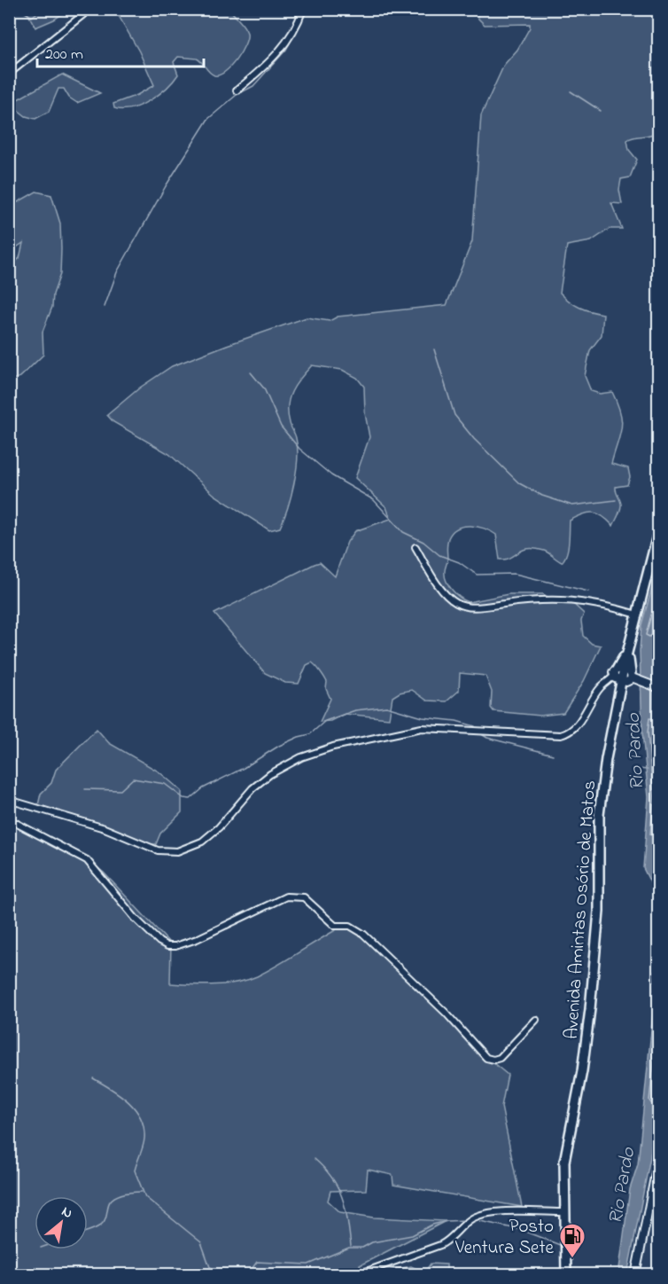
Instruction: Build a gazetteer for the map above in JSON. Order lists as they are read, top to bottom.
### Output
{
  "streets": {
    "main road": ["Avenida Amintas Osório de Matos"]
  },
  "water": ["Rio Pardo"],
  "places": {
    "fuel station": ["Posto Ventura Sete"]
  },
  "scale_bar": "200 m",
  "north": "top right"
}
